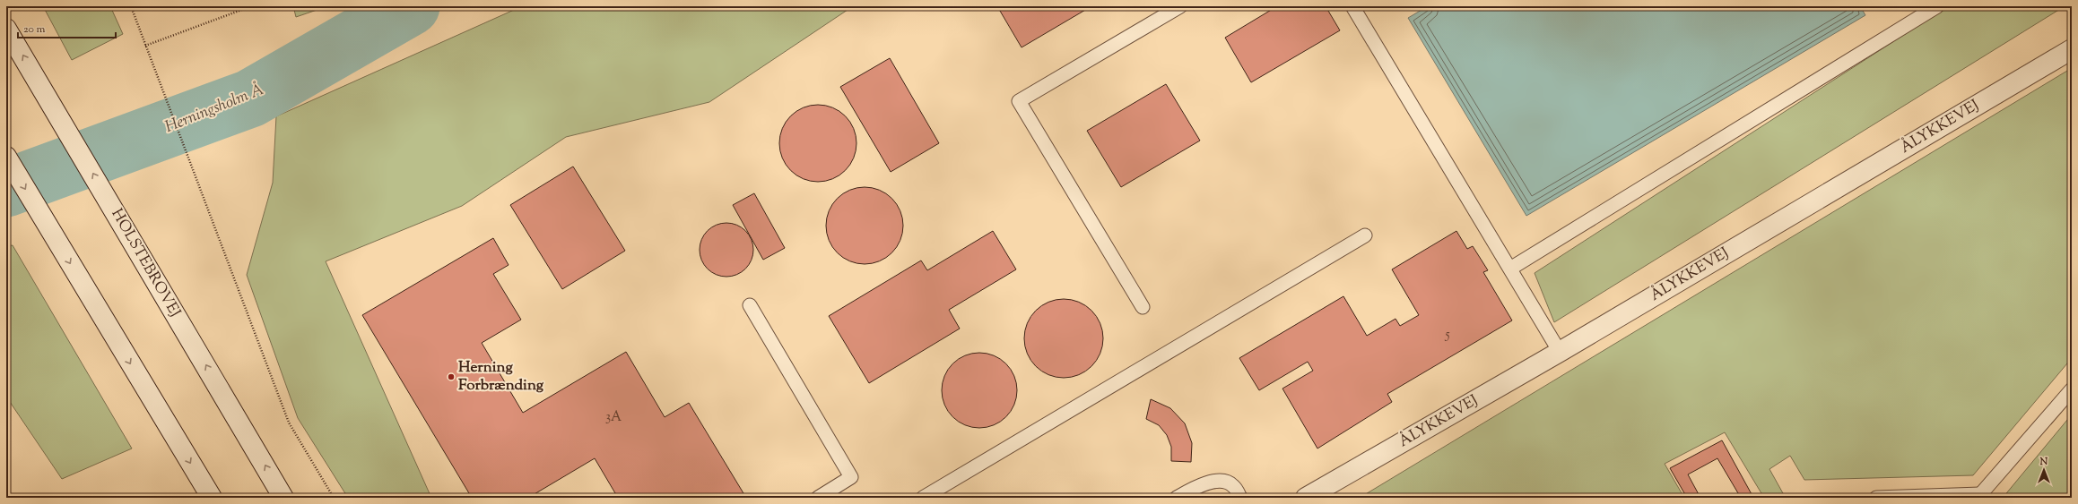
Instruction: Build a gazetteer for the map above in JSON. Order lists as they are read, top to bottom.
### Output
{
  "streets": {
    "main road": ["ÅLYKKEVEJ", "HOLSTEBROVEJ"]
  },
  "water": ["Herningsholm Å"],
  "places": ["Herning Forbrænding"],
  "house_numbers": ["5", "3A"],
  "scale_bar": "20 m",
  "north": "top"
}
